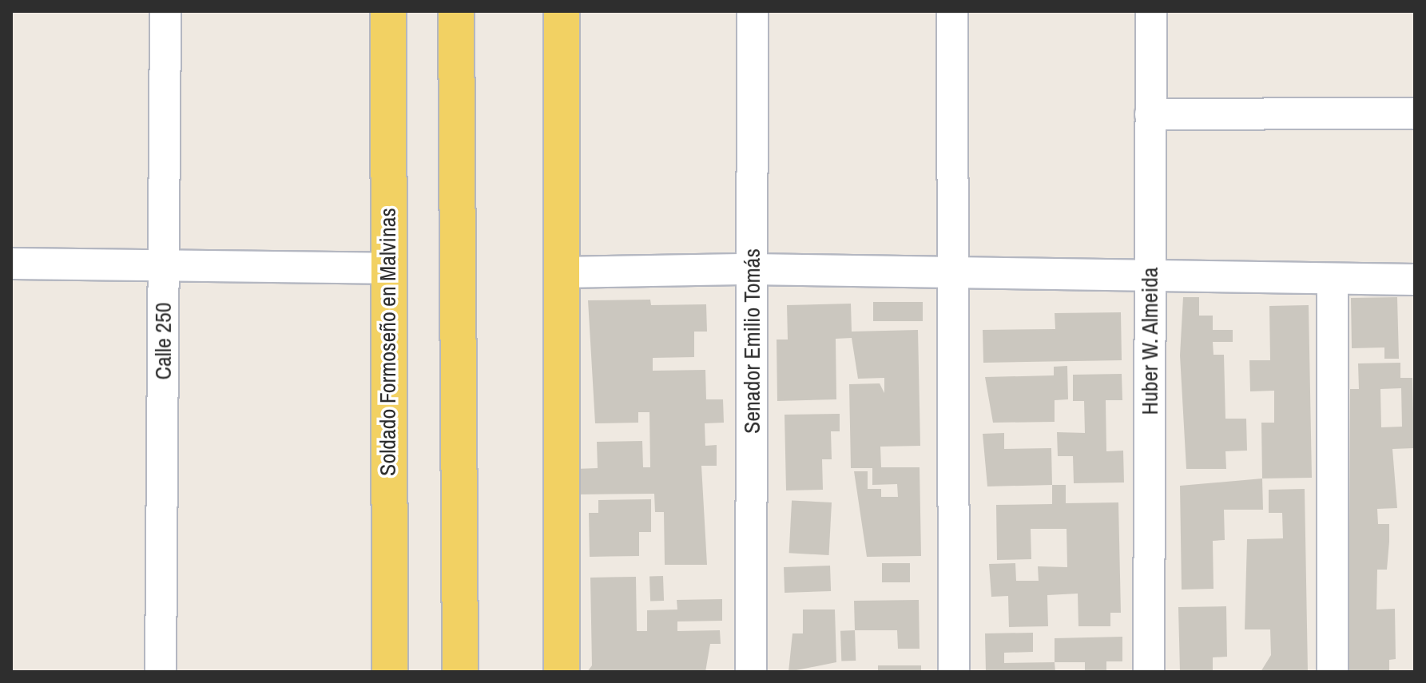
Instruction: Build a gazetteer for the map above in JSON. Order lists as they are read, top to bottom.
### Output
{
  "streets": {
    "main road": ["Soldado Formoseño en Malvinas"],
    "street": ["Calle 250", "Senador Emilio Tomás", "Huber W. Almeida"]
  }
}
